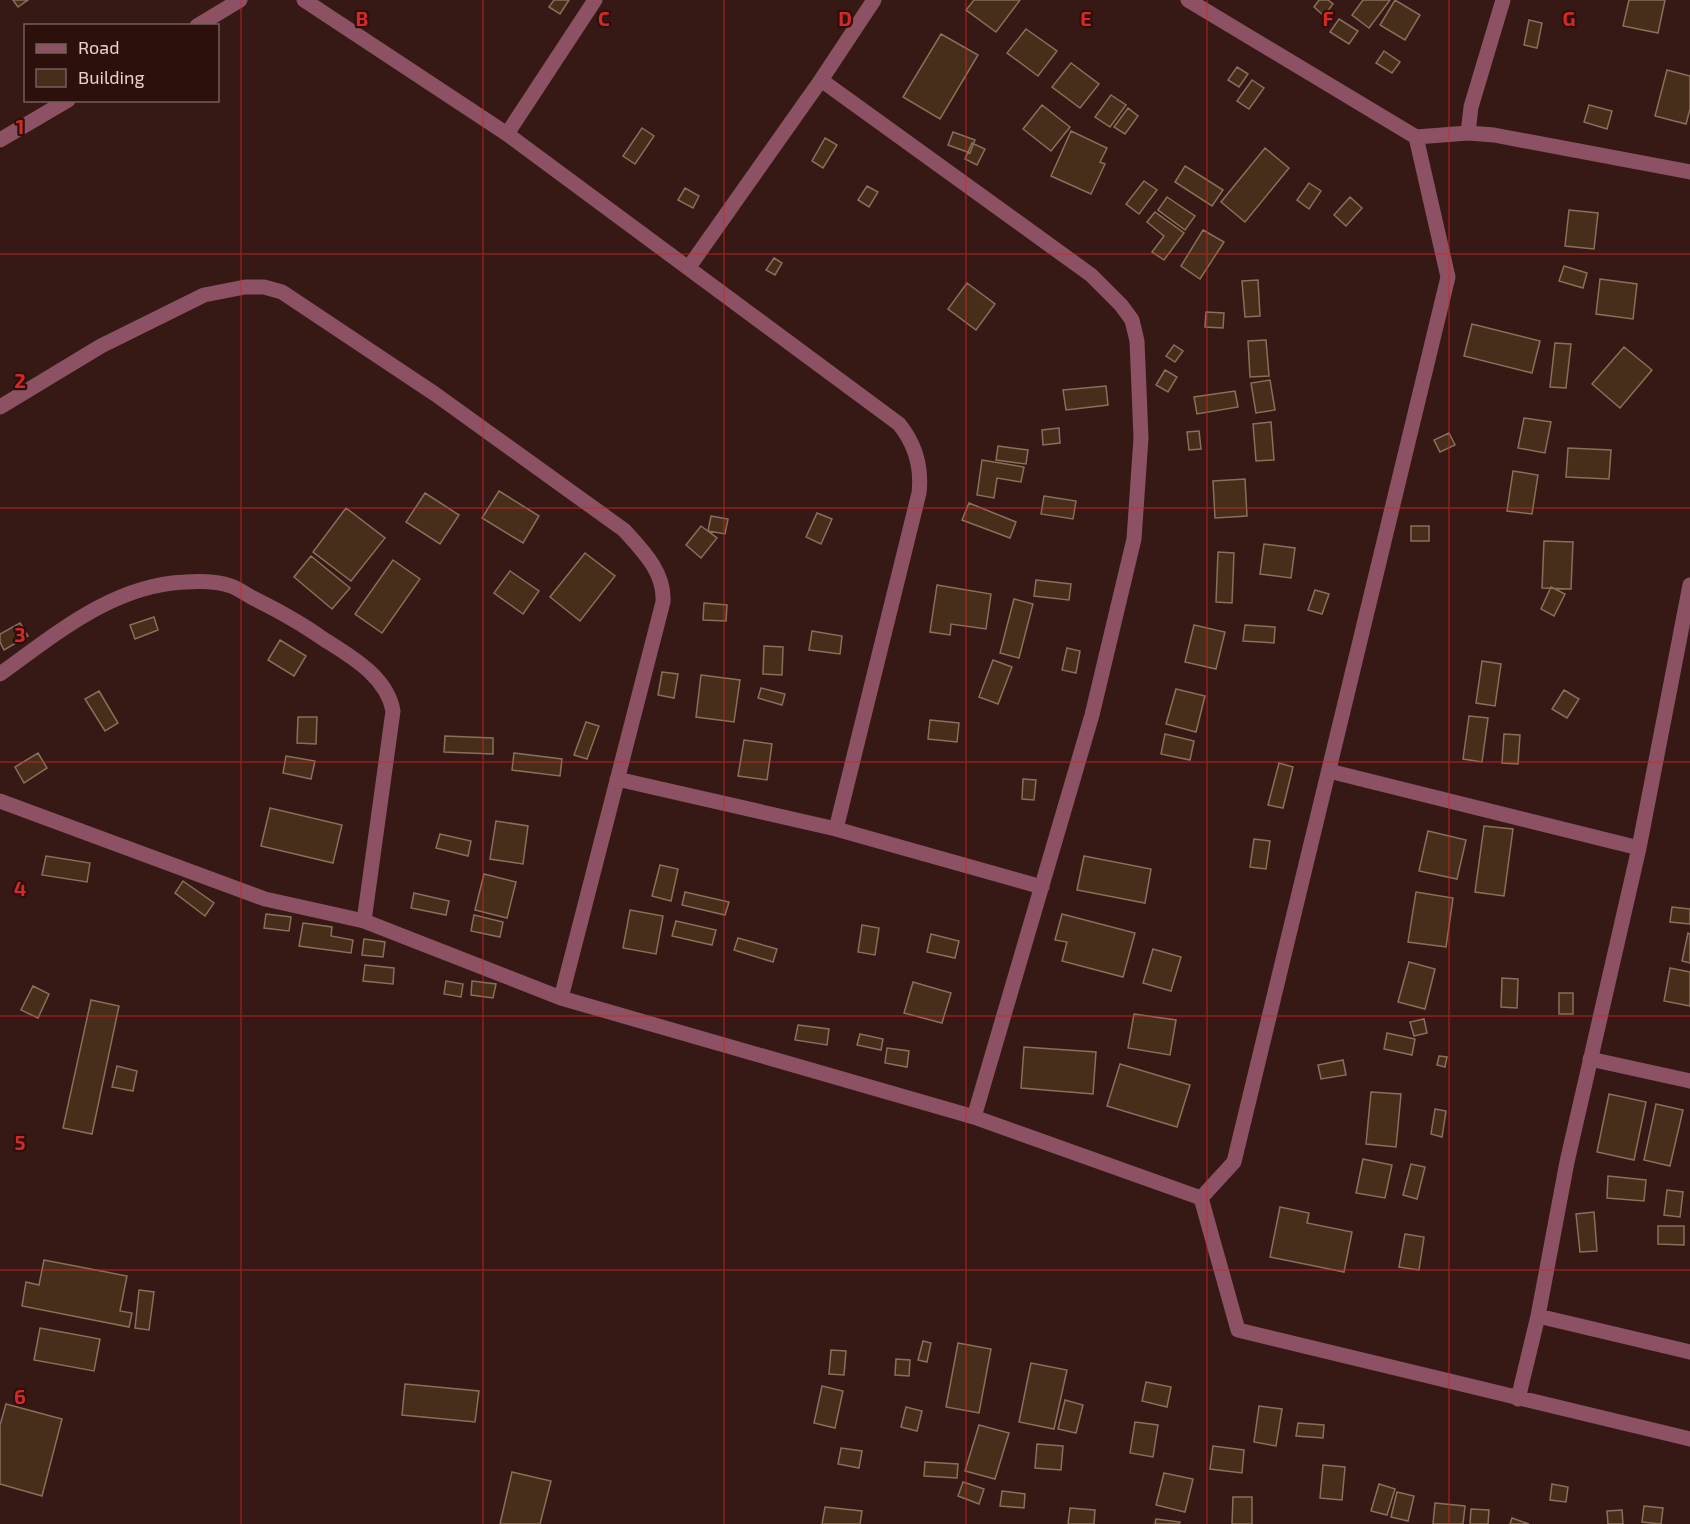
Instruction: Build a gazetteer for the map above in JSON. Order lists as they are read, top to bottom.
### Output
{
  "legend": ["Road", "Building"],
  "grid": {
    "columns": [
      "B",
      "C",
      "D",
      "E",
      "F",
      "G"
    ],
    "rows": [
      "1",
      "2",
      "3",
      "4",
      "5",
      "6"
    ]
  }
}
